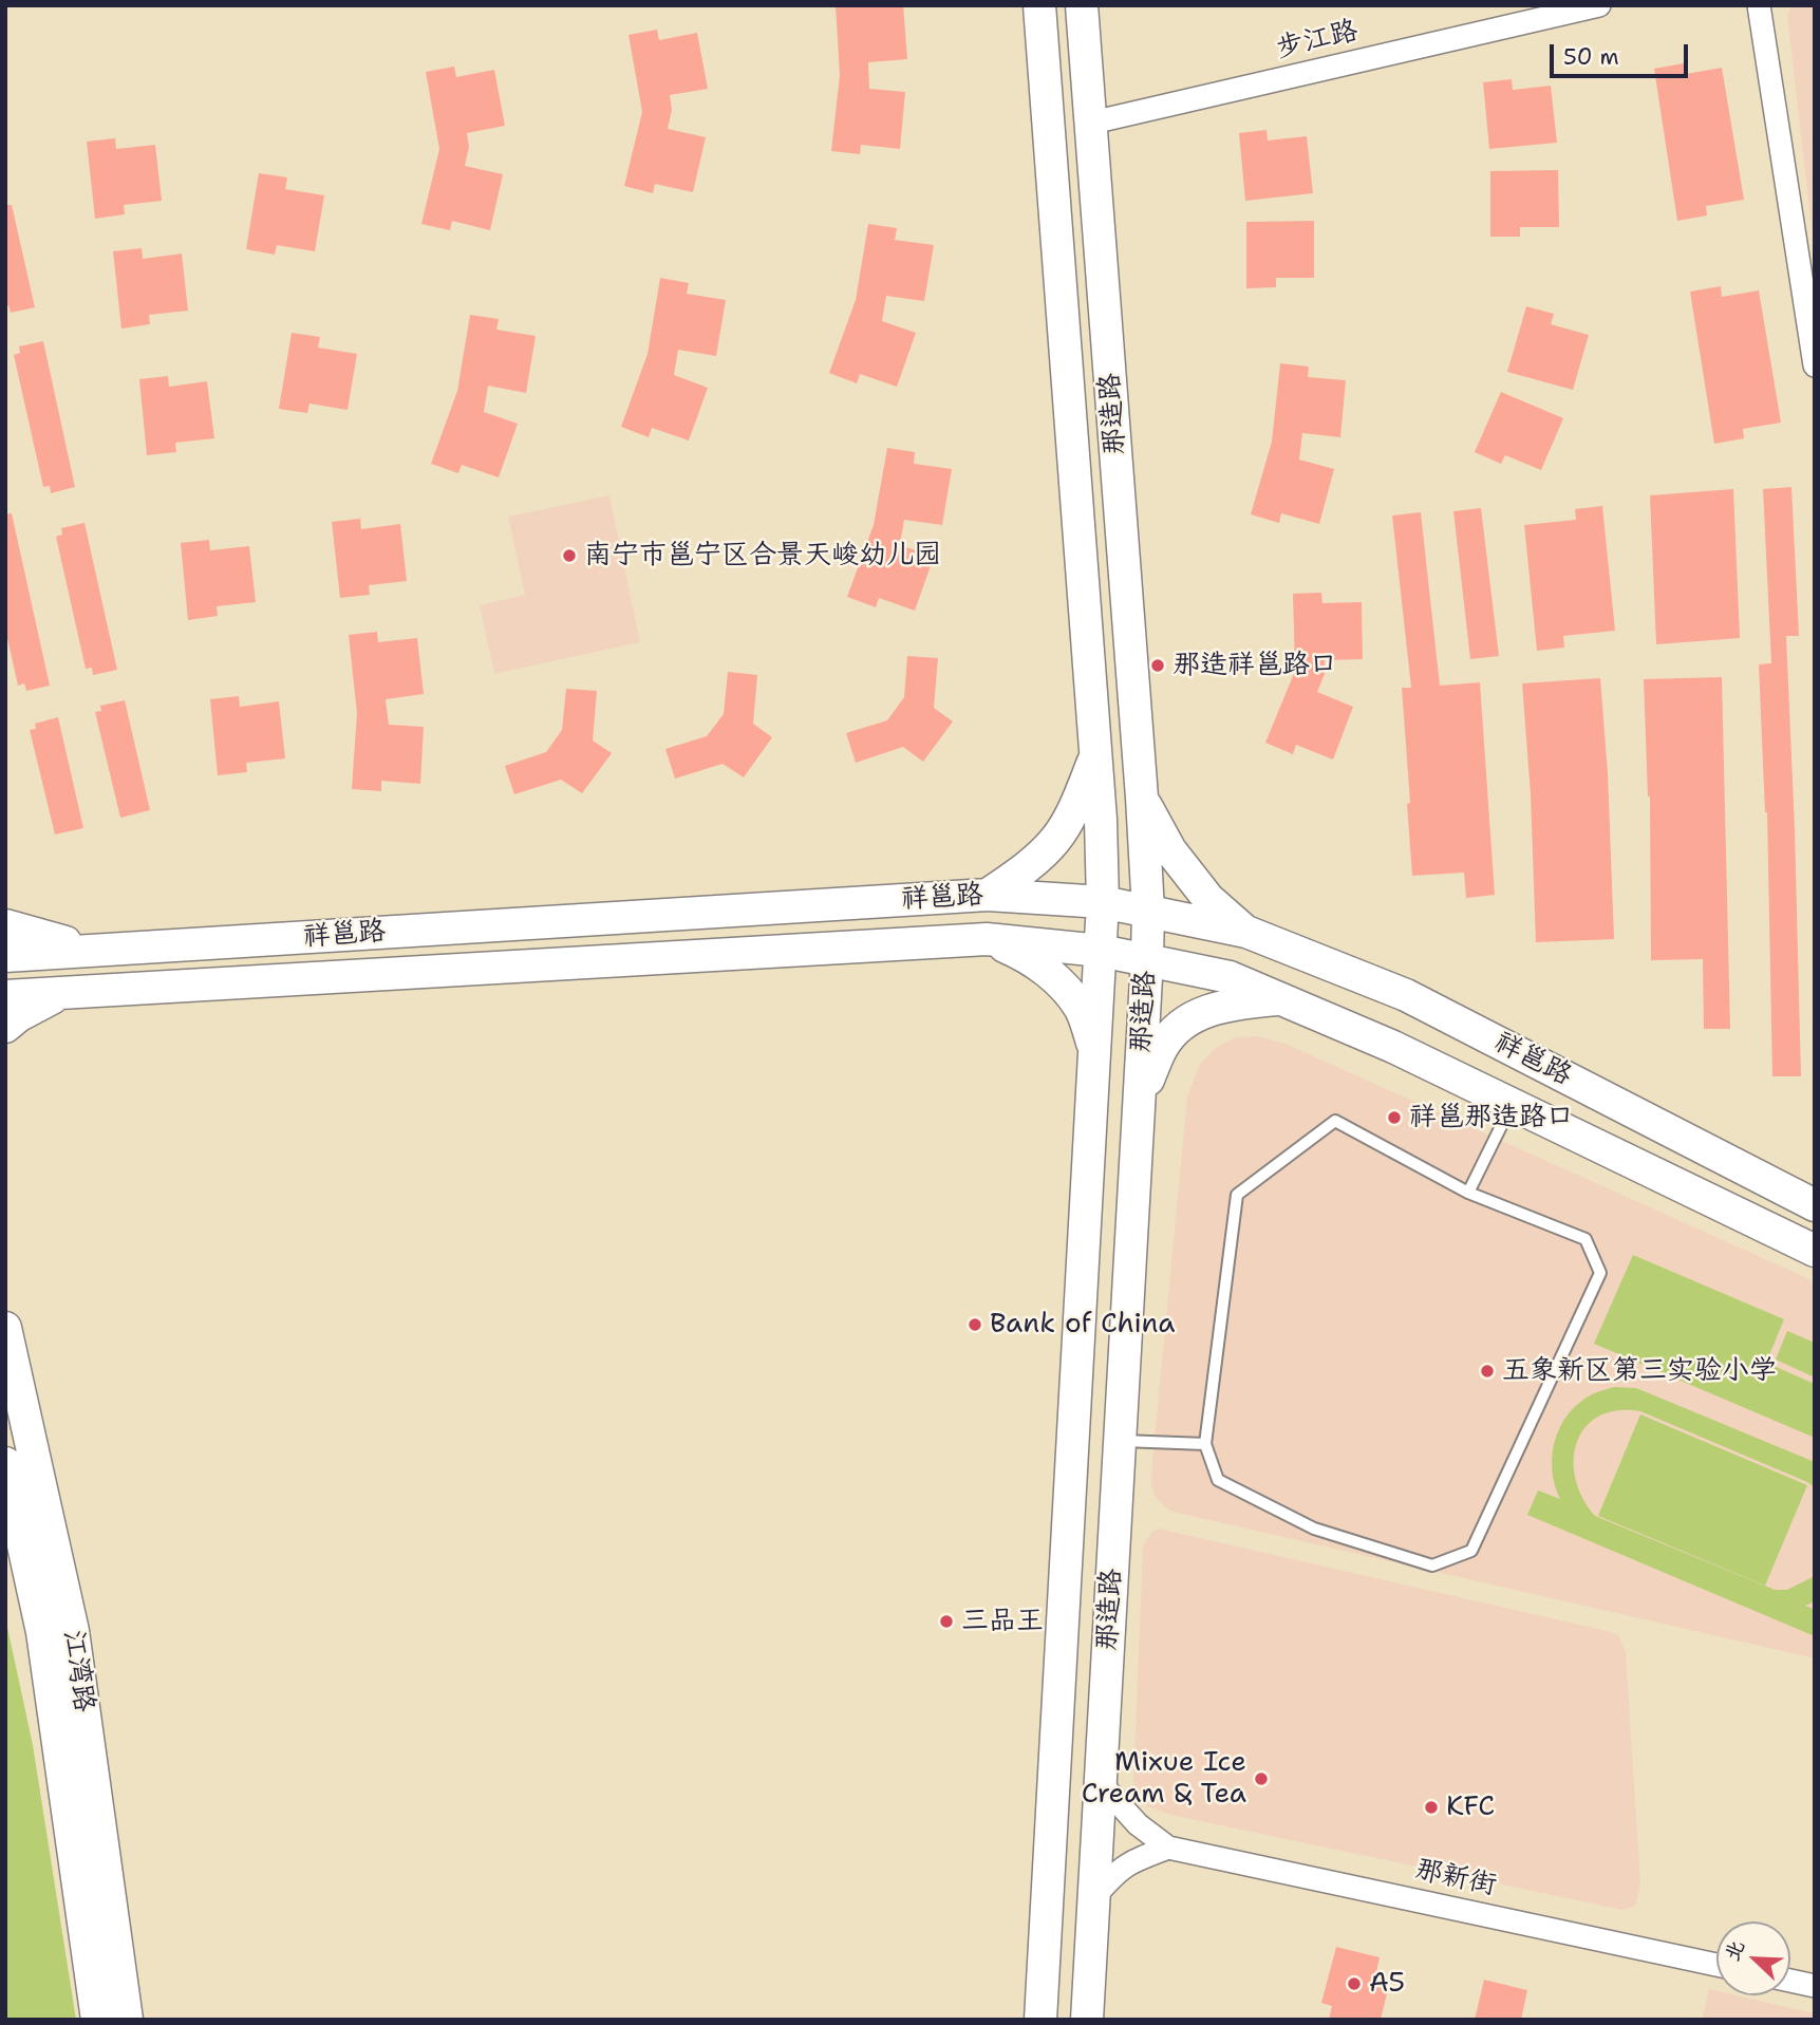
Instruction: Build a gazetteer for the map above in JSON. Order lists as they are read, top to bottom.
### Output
{
  "streets": {
    "street": [
      "步江路",
      "那造路",
      "祥邕路",
      "江湾路",
      "那新街"
    ]
  },
  "crossings": [
    ["步江路", "那造路"],
    ["那造路", "祥邕路"]
  ],
  "places": [
    "南宁市邕宁区合景天峻幼儿园",
    "那造祥邕路口",
    "祥邕那造路口",
    "Bank of China",
    "五象新区第三实验小学",
    "三品王",
    "Mixue Ice Cream & Tea",
    "KFC",
    "A5"
  ],
  "scale_bar": "50 m",
  "north": "top left"
}
